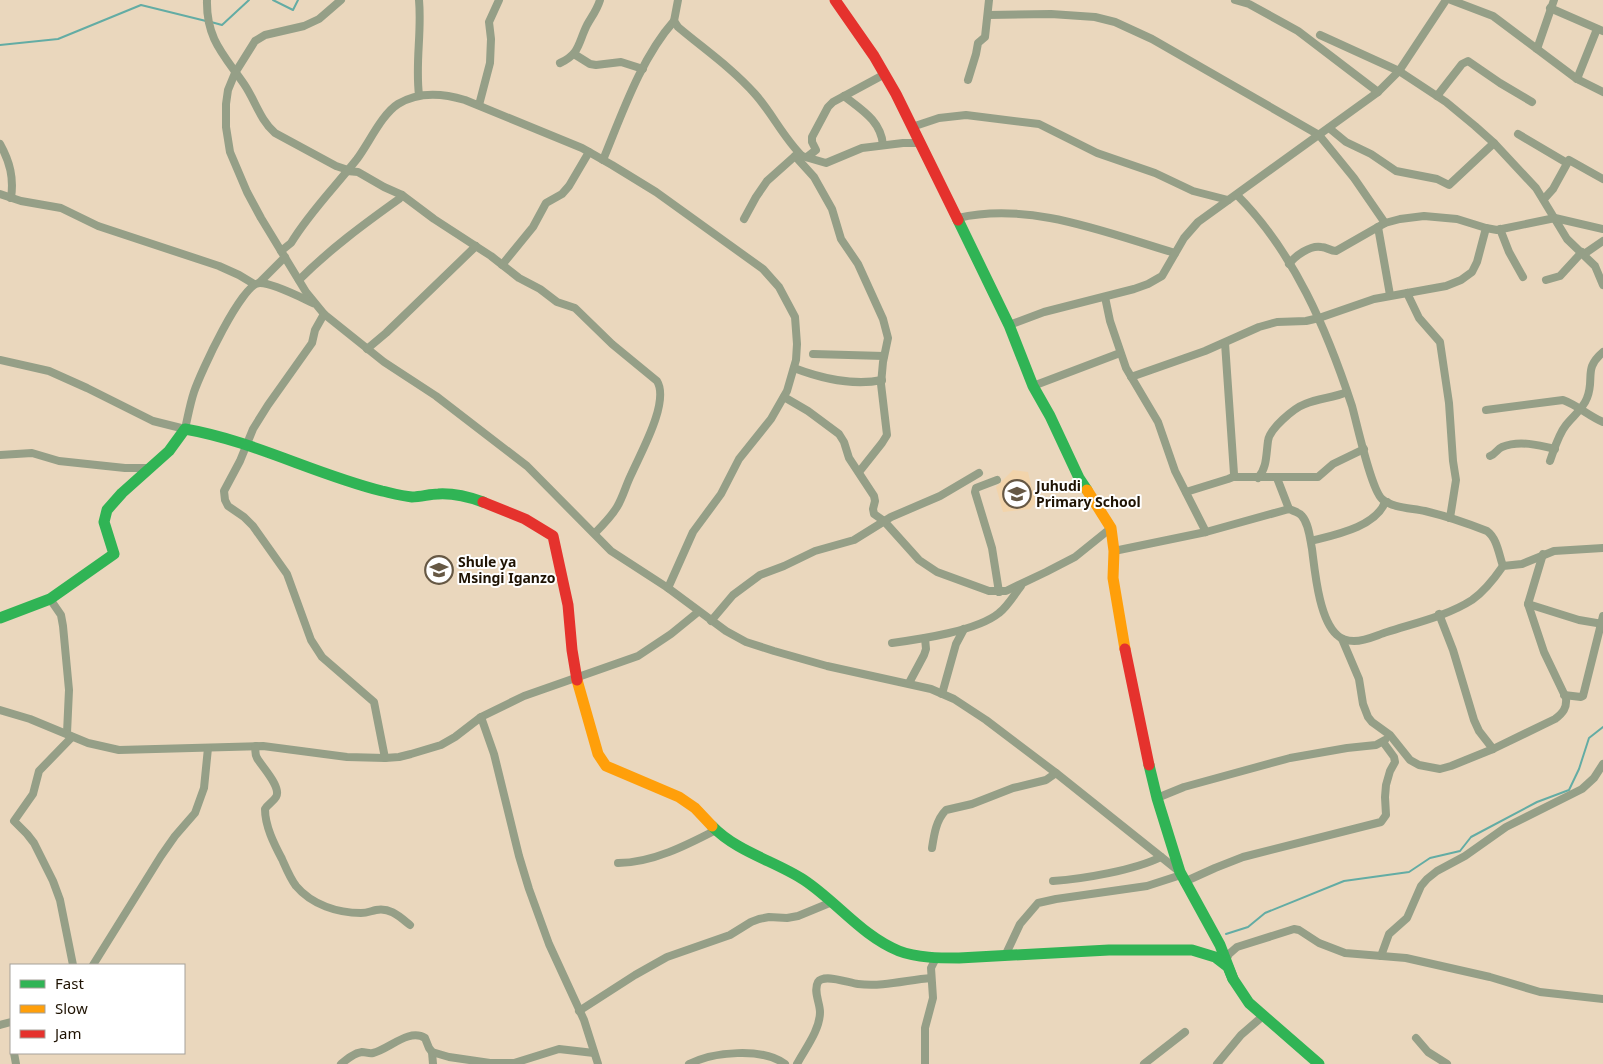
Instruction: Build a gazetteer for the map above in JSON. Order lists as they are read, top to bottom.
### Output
{
  "places": {
    "school or university": ["Juhudi Primary School", "Shule ya Msingi Iganzo"]
  },
  "legend": ["Fast", "Slow", "Jam"]
}
